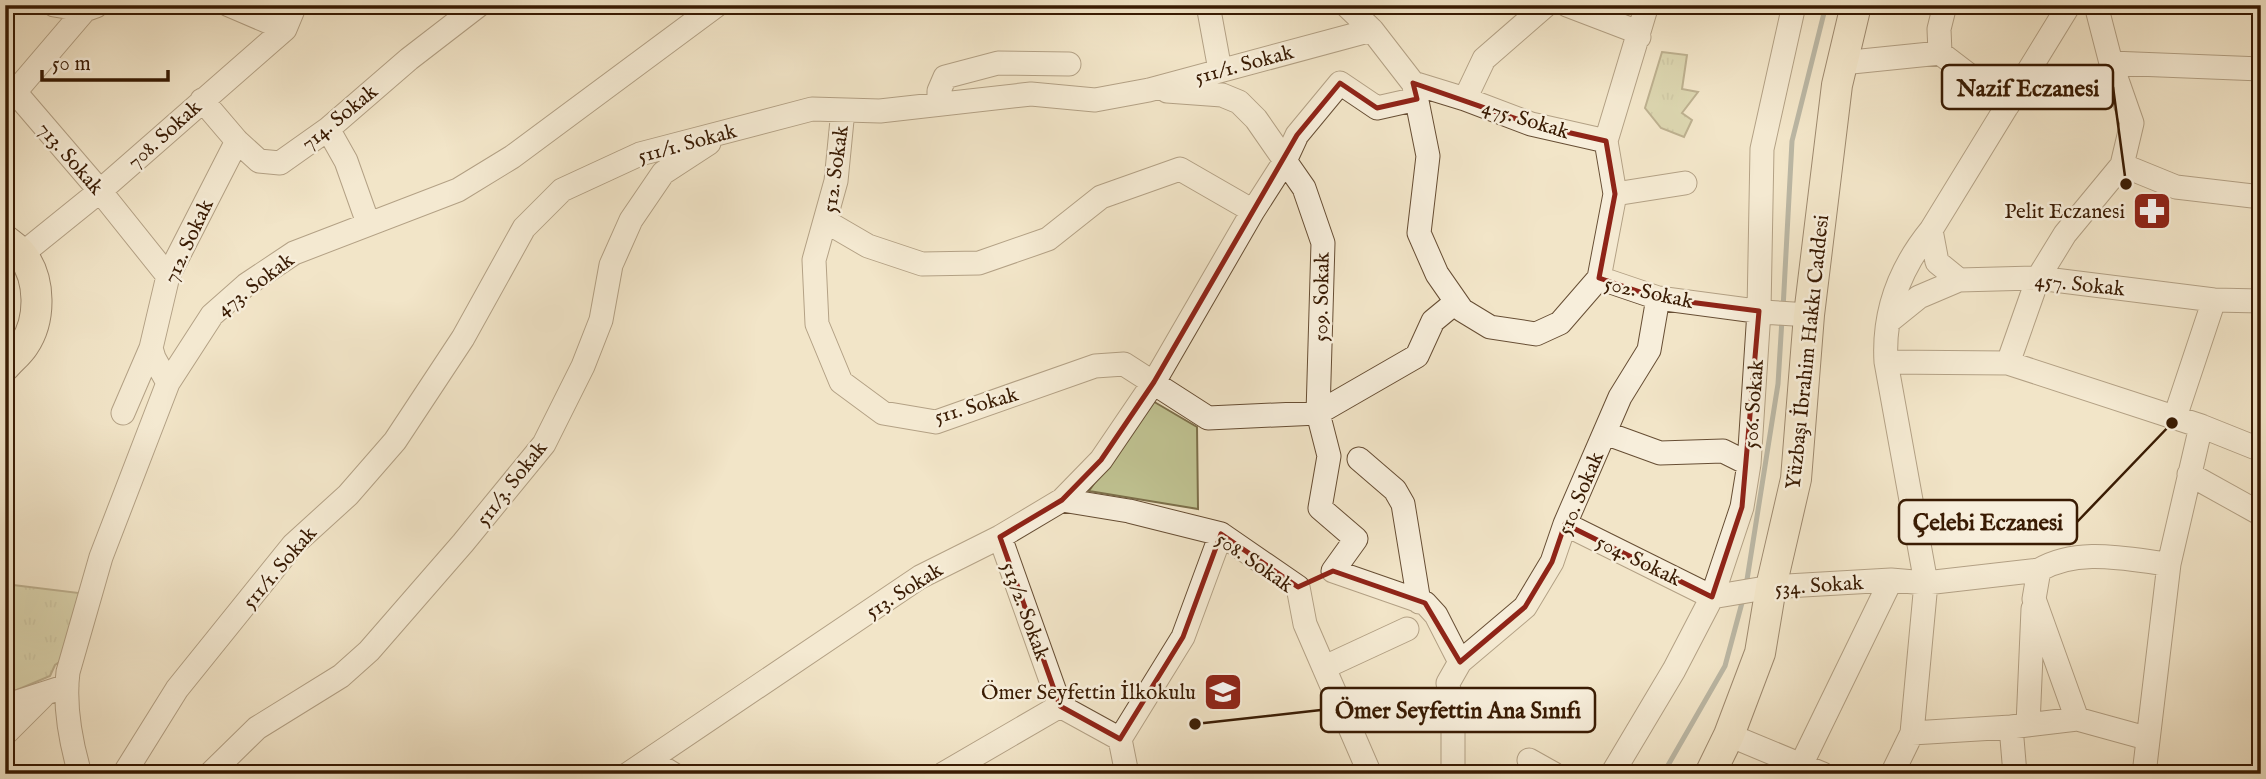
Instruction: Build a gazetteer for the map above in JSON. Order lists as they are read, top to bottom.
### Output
{
  "streets": {
    "main road": ["Yüzbaşı İbrahim Hakkı Caddesi"],
    "street": [
      "511/1. Sokak",
      "714. Sokak",
      "475. Sokak",
      "708. Sokak",
      "713. Sokak",
      "512. Sokak",
      "712. Sokak",
      "473. Sokak",
      "457. Sokak",
      "502. Sokak",
      "509. Sokak",
      "506. Sokak",
      "511. Sokak",
      "511/3. Sokak",
      "510. Sokak",
      "504. Sokak",
      "508. Sokak",
      "534. Sokak",
      "513. Sokak",
      "513/2. Sokak"
    ]
  },
  "crossings": [
    ["511/1. Sokak", "512. Sokak"],
    ["511/1. Sokak", "509. Sokak"],
    ["511/1. Sokak", "511/3. Sokak"],
    ["714. Sokak", "708. Sokak"],
    ["714. Sokak", "712. Sokak"],
    ["475. Sokak", "502. Sokak"],
    ["708. Sokak", "713. Sokak"],
    ["713. Sokak", "712. Sokak"],
    ["512. Sokak", "511. Sokak"],
    ["502. Sokak", "Yüzbaşı İbrahim Hakkı Caddesi"],
    ["502. Sokak", "506. Sokak"],
    ["502. Sokak", "510. Sokak"],
    ["509. Sokak", "511. Sokak"],
    ["Yüzbaşı İbrahim Hakkı Caddesi", "534. Sokak"],
    ["506. Sokak", "504. Sokak"],
    ["506. Sokak", "534. Sokak"],
    ["511. Sokak", "513. Sokak"],
    ["510. Sokak", "504. Sokak"],
    ["504. Sokak", "534. Sokak"],
    ["508. Sokak", "513. Sokak"],
    ["513. Sokak", "513/2. Sokak"]
  ],
  "places": {
    "other": ["Nazif Eczanesi", "Çelebi Eczanesi", "Ömer Seyfettin Ana Sınıfı"],
    "pharmacy": ["Pelit Eczanesi"],
    "school or university": ["Ömer Seyfettin İlkokulu"]
  },
  "scale_bar": "50 m"
}
